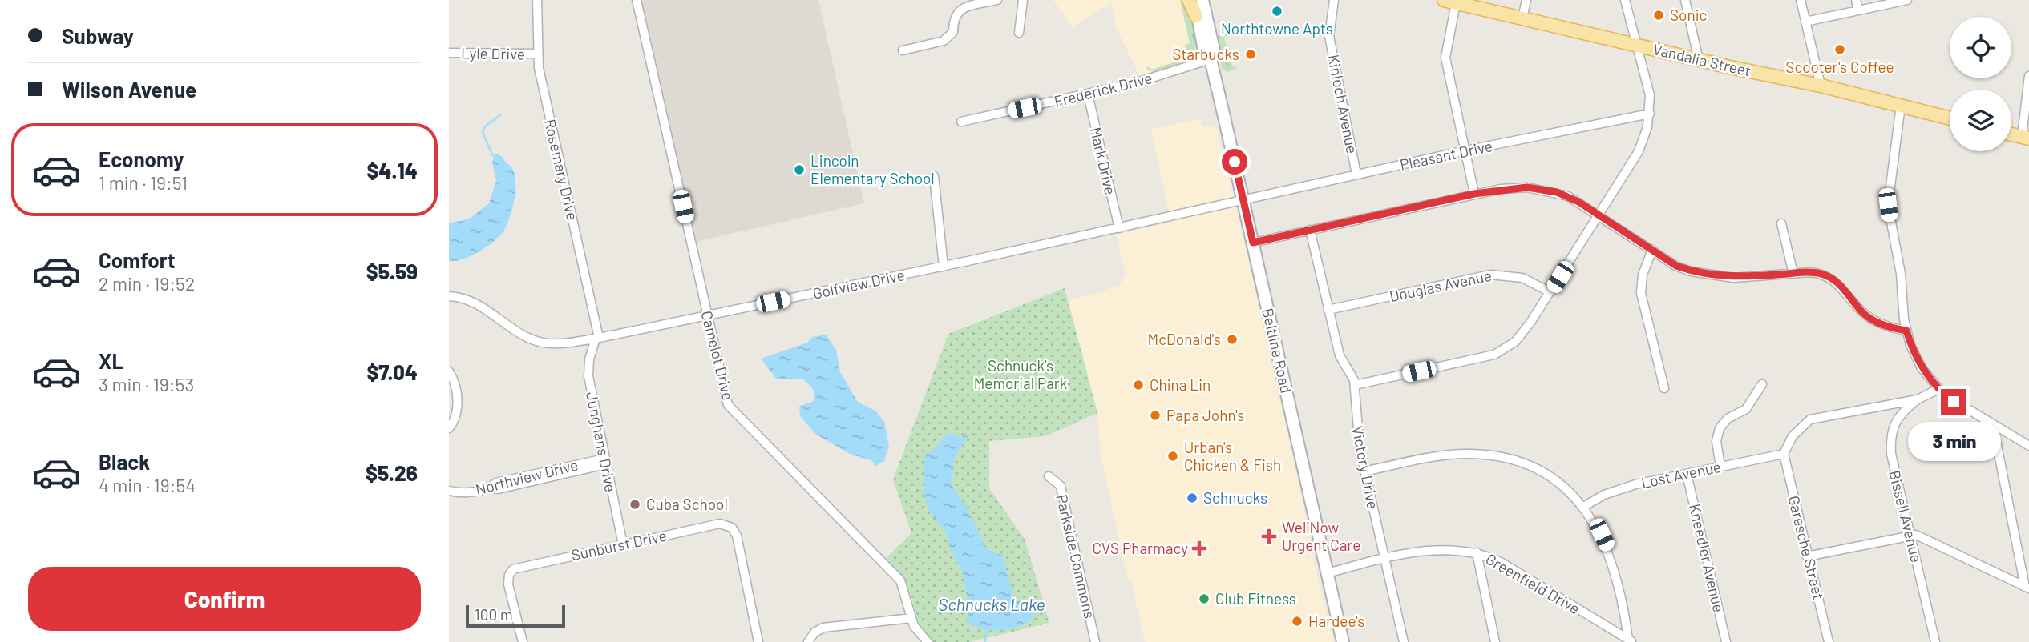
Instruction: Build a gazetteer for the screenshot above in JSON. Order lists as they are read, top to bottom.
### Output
{
  "streets": {
    "main road": ["Vandalia Street", "Beltline Road"],
    "street": [
      "Lyle Drive",
      "Frederick Drive",
      "Kinloch Avenue",
      "Pleasant Drive",
      "Mark Drive",
      "Rosemary Drive",
      "Golfview Drive",
      "Douglas Avenue",
      "Camelot Drive",
      "Junghans Drive",
      "Victory Drive",
      "Lost Avenue",
      "Northview Drive",
      "Bissell Avenue",
      "Sunburst Drive",
      "Garesche Street",
      "Parkside Commons",
      "Kneedler Avenue",
      "Greenfield Drive"
    ]
  },
  "crossings": [
    ["Lyle Drive", "Rosemary Drive"],
    ["Frederick Drive", "Mark Drive"],
    ["Frederick Drive", "Beltline Road"],
    ["Kinloch Avenue", "Pleasant Drive"],
    ["Pleasant Drive", "Golfview Drive"],
    ["Pleasant Drive", "Beltline Road"],
    ["Mark Drive", "Golfview Drive"],
    ["Rosemary Drive", "Golfview Drive"],
    ["Rosemary Drive", "Junghans Drive"],
    ["Golfview Drive", "Beltline Road"],
    ["Golfview Drive", "Camelot Drive"],
    ["Golfview Drive", "Junghans Drive"],
    ["Douglas Avenue", "Victory Drive"],
    ["Beltline Road", "Greenfield Drive"],
    ["Junghans Drive", "Northview Drive"],
    ["Junghans Drive", "Sunburst Drive"],
    ["Victory Drive", "Greenfield Drive"],
    ["Lost Avenue", "Garesche Street"],
    ["Lost Avenue", "Kneedler Avenue"]
  ],
  "water": ["Schnucks Lake"],
  "parks": ["Schnuck's Memorial Park"],
  "places": {
    "other": [
      "Northtowne Apts",
      "Sonic",
      "Scooter's Coffee",
      "Starbucks",
      "Lincoln Elementary School",
      "McDonald's",
      "China Lin",
      "Papa John's",
      "Urban's Chicken & Fish",
      "Schnucks",
      "Cuba School",
      "Club Fitness",
      "Hardee's"
    ],
    "health": ["WellNow Urgent Care", "CVS Pharmacy"]
  },
  "scale_bar": "100 m",
  "page": {
    "banner": ["Subway", "Wilson Avenue"],
    "list": [
      {
        "name": "Economy",
        "note": "1 min · 19:51",
        "value": "$4.14"
      },
      {
        "name": "Comfort",
        "note": "2 min · 19:52",
        "value": "$5.59"
      },
      {
        "name": "XL",
        "note": "3 min · 19:53",
        "value": "$7.04"
      },
      {
        "name": "Black",
        "note": "4 min · 19:54",
        "value": "$5.26"
      }
    ],
    "bubble": "3 min",
    "buttons": "Confirm",
    "scale": "100 m"
  }
}
